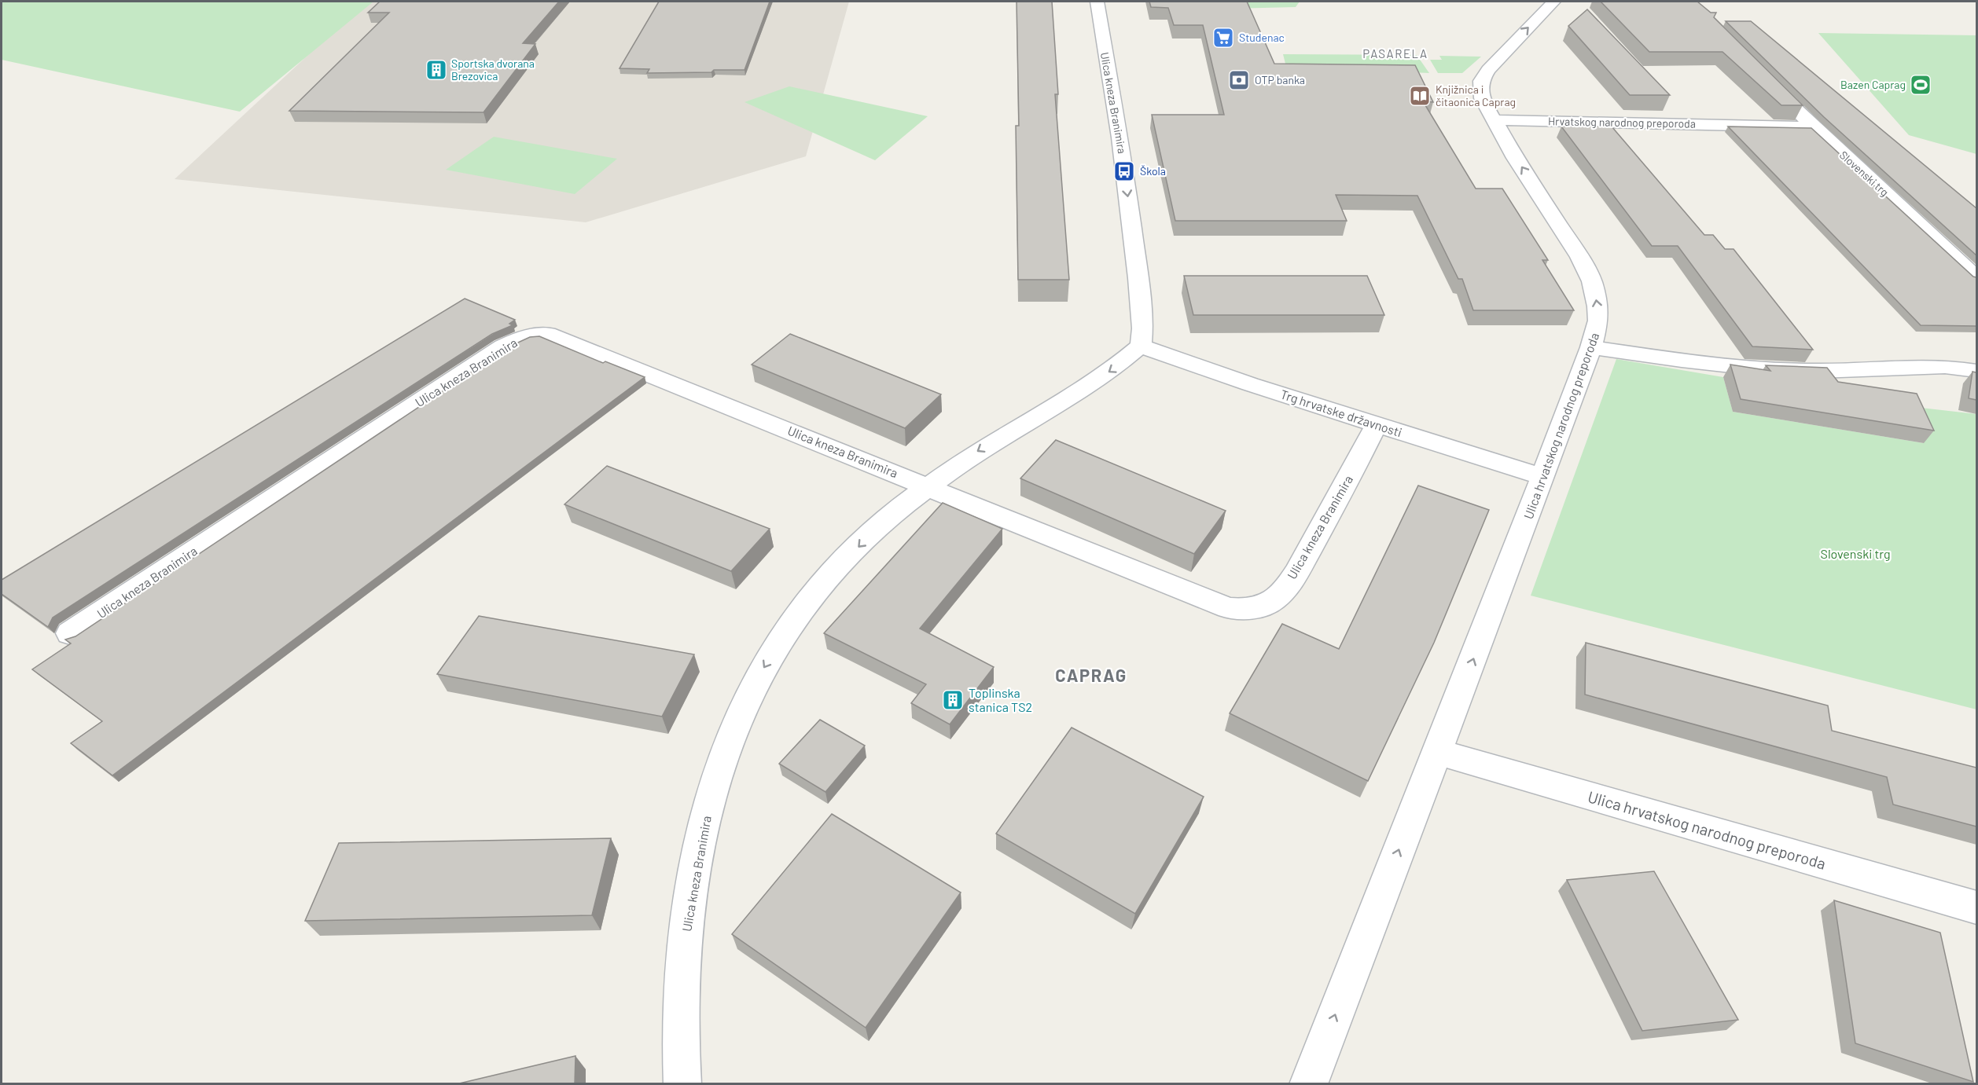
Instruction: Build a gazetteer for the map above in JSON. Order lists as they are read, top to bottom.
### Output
{
  "streets": {
    "street": [
      "Ulica kneza Branimira",
      "Hrvatskog narodnog preporoda",
      "Slovenski trg",
      "Trg hrvatske državnosti",
      "Ulica hrvatskog narodnog preporoda"
    ]
  },
  "crossings": [
    ["Ulica kneza Branimira", "Trg hrvatske državnosti"],
    ["Hrvatskog narodnog preporoda", "Slovenski trg"],
    ["Hrvatskog narodnog preporoda", "Ulica hrvatskog narodnog preporoda"],
    ["Trg hrvatske državnosti", "Ulica hrvatskog narodnog preporoda"]
  ],
  "one_way": ["Ulica kneza Branimira", "Ulica hrvatskog narodnog preporoda"],
  "districts": ["PASARELA", "CAPRAG"],
  "parks": ["Slovenski trg"],
  "places": {
    "supermarket": ["Studenac"],
    "building": ["Sportska dvorana Brezovica", "Toplinska stanica TS2"],
    "bank": ["OTP banka"],
    "sports": ["Bazen Caprag"],
    "library": ["Knjižnica i čitaonica Caprag"],
    "bus stop": ["Škola"]
  }
}
